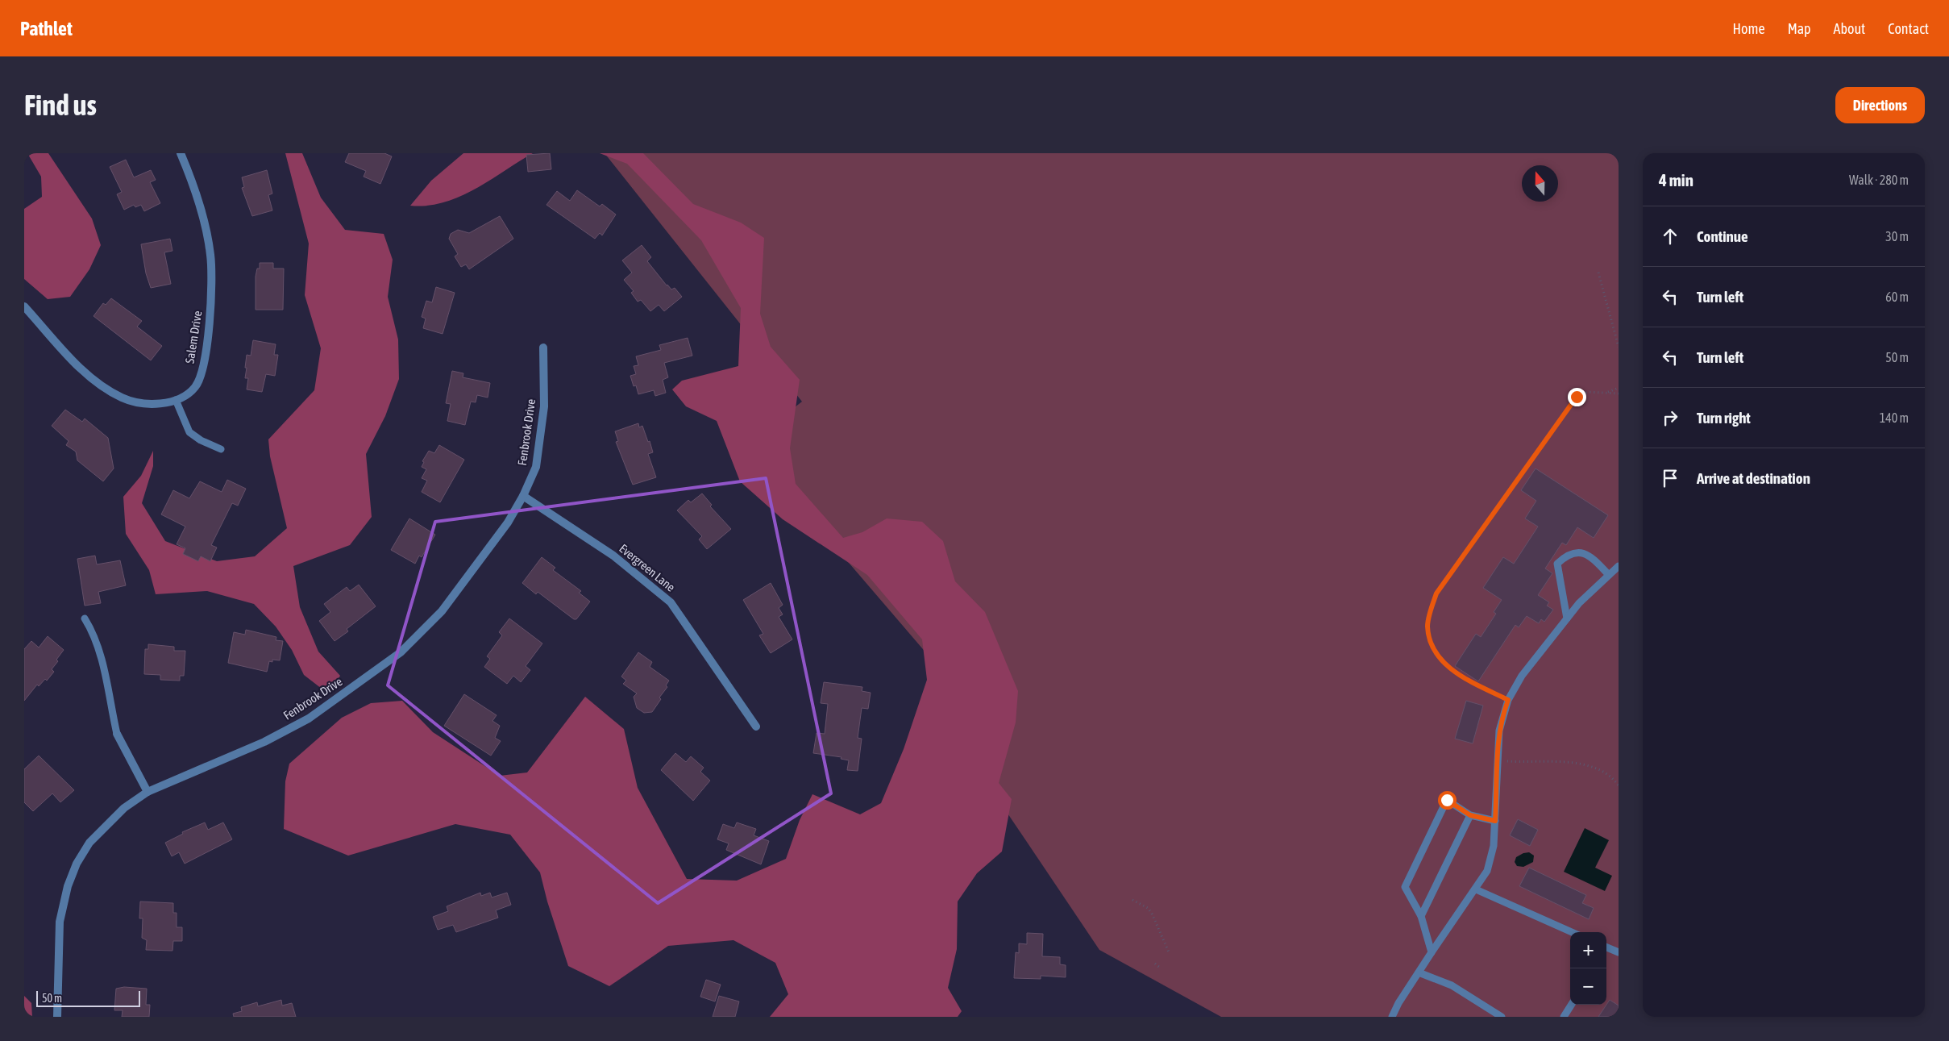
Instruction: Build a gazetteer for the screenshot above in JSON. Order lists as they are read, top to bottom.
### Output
{
  "streets": {
    "street": ["Salem Drive", "Fenbrook Drive", "Evergreen Lane"]
  },
  "crossings": [
    ["Fenbrook Drive", "Evergreen Lane"]
  ],
  "scale_bar": "50 m",
  "north": "top",
  "page": {
    "header": "Pathlet",
    "nav": [
      "Home",
      "Map",
      "About",
      "Contact"
    ],
    "buttons": "Directions",
    "title": "Find us",
    "heading": ["4 min", "Walk · 280 m"],
    "list": [
      ["Continue", "30 m"],
      ["Turn left", "60 m"],
      ["Turn left", "50 m"],
      ["Turn right", "140 m"],
      "Arrive at destination"
    ],
    "map_buttons": ["+", "−"],
    "scale": "50 m"
  }
}
